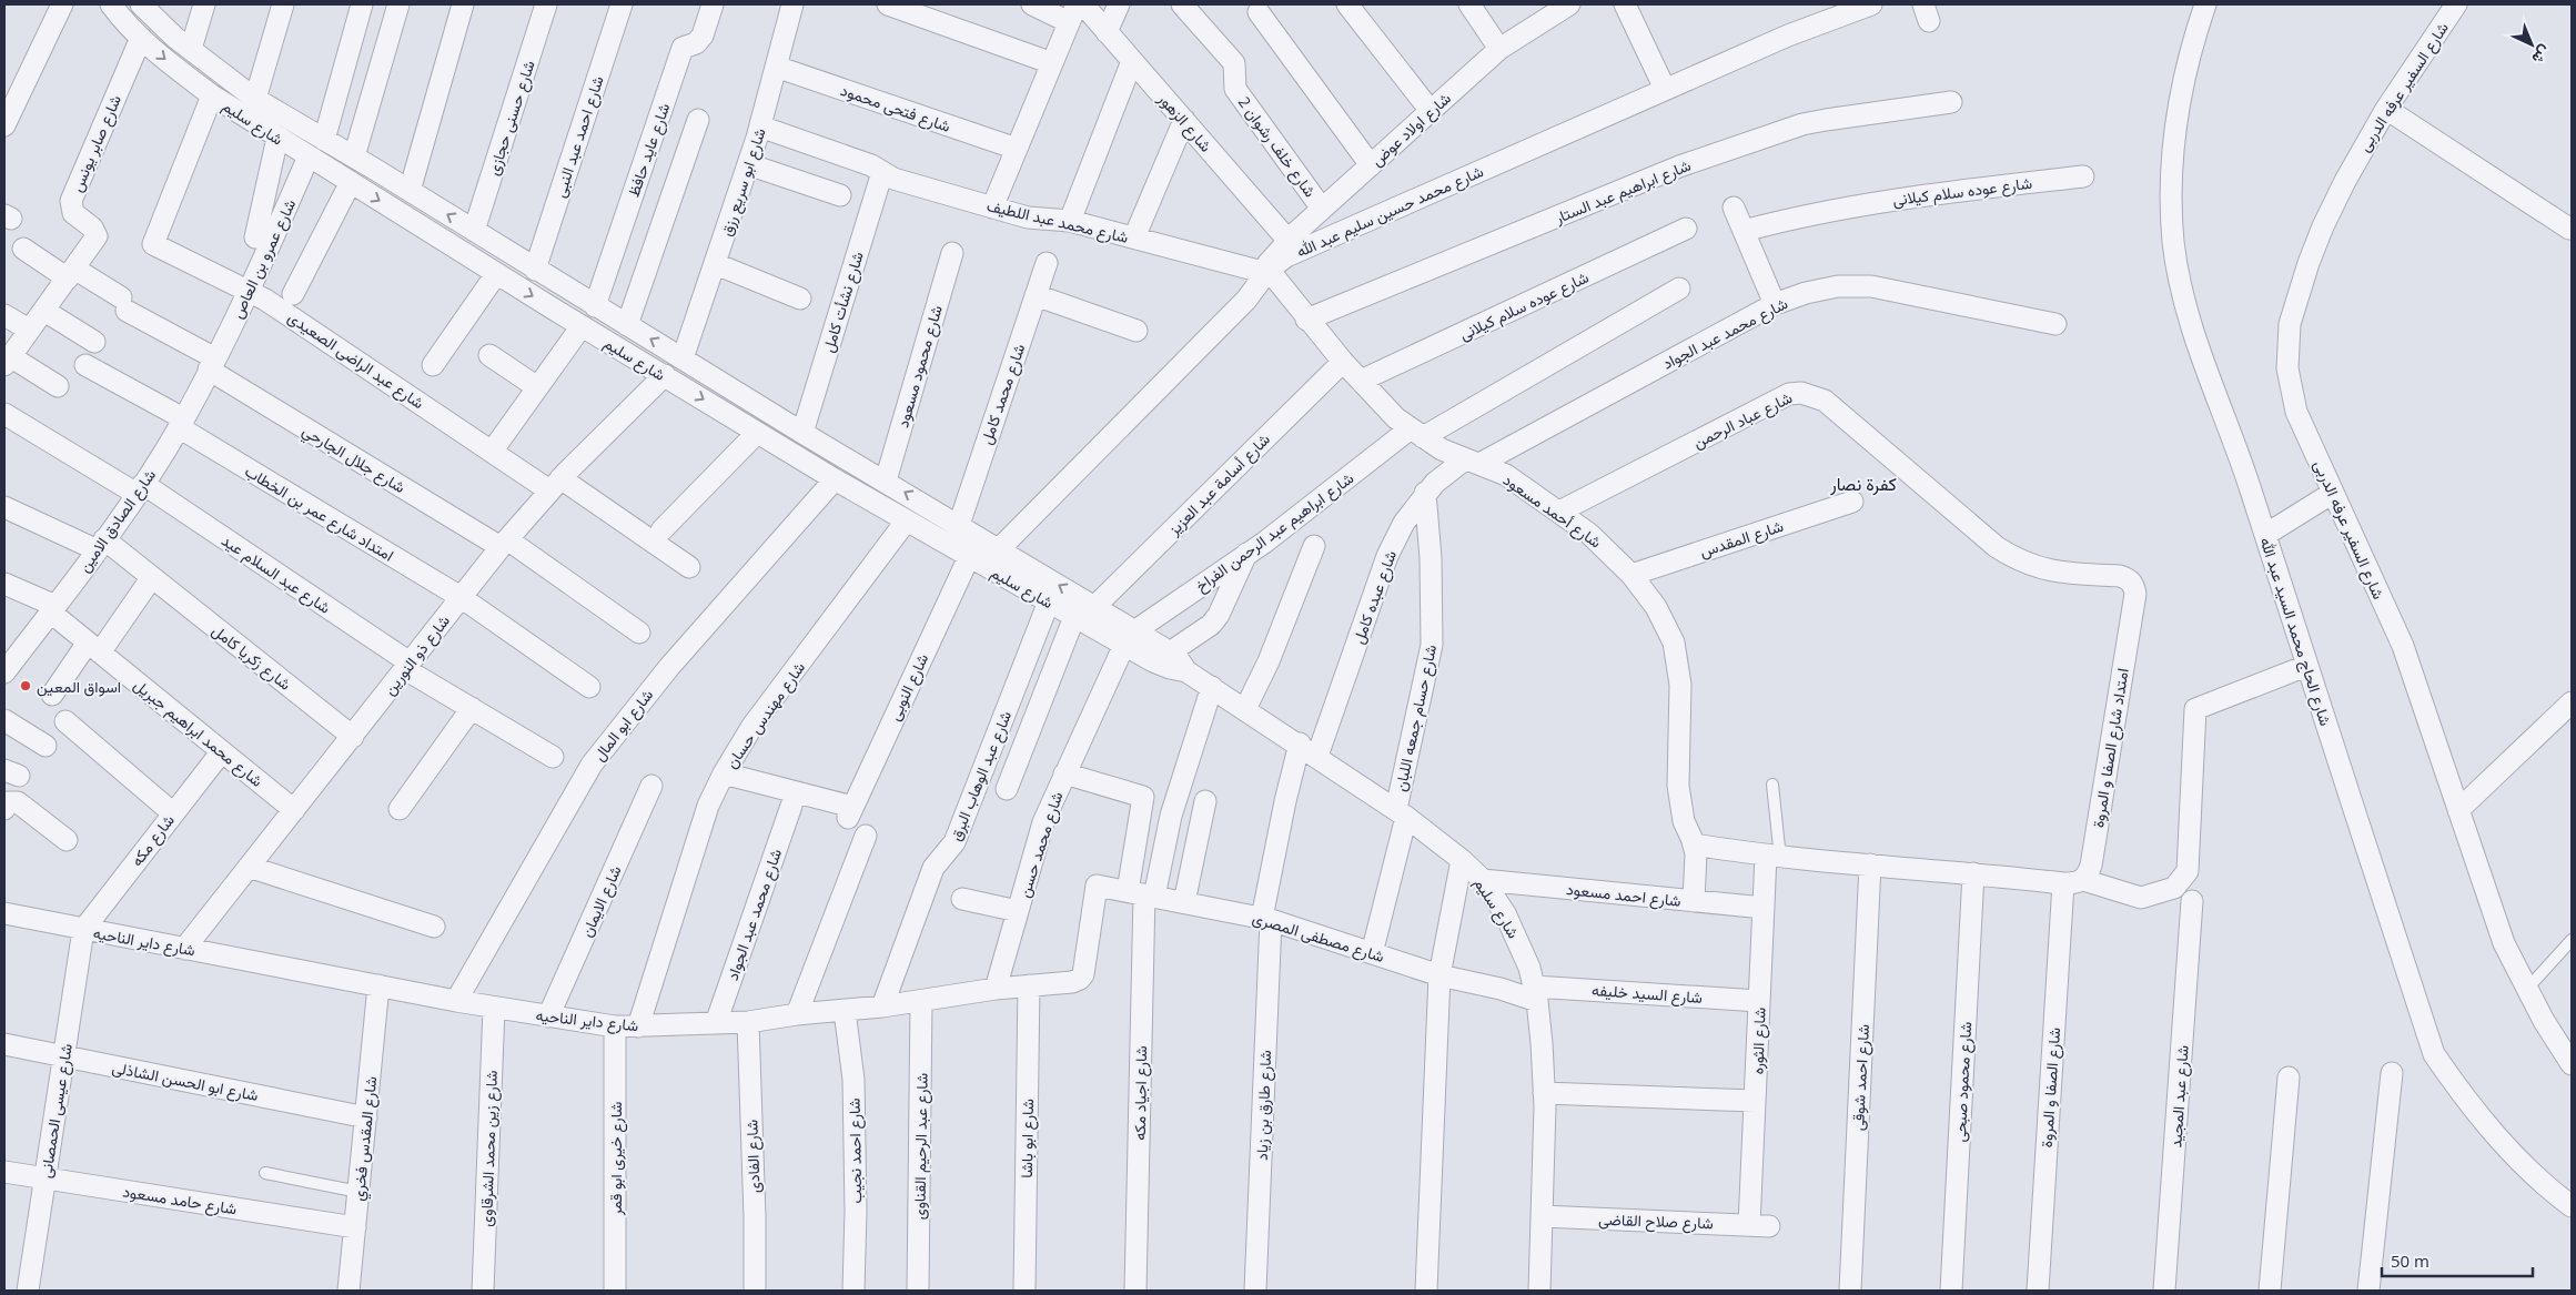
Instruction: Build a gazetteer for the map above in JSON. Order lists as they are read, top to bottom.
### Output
{
  "streets": {
    "street": [
      "شارع السفير عرفه الدربى",
      "شارع فتحى محمود",
      "شارع حسنى حجازى",
      "شارع سليم",
      "شارع الزهور",
      "شارع اولاد عوض",
      "شارع احمد عبد النبى",
      "شارع صابر يونس",
      "شارع خلف رشوان 2",
      "شارع عايد حافظ",
      "شارع ابو سريع رزق",
      "شارع ابراهيم عبد الستار",
      "شارع عوده سلام كيلانى",
      "شارع محمد حسين سليم عبد الله",
      "شارع محمد عبد اللطيف",
      "شارع عمرو بن العاص",
      "شارع نشأت كامل",
      "شارع محمد عبد الجواد",
      "شارع عبد الراضى الصعيدى",
      "شارع محمود مسعود",
      "شارع محمد كامل",
      "شارع عباد الرحمن",
      "شارع جلال الجارحي",
      "شارع أسامة عبد العزيز",
      "شارع أحمد مسعود",
      "امتداد شارع عمر بن الخطاب",
      "شارع الصادق الامين",
      "شارع ابراهيم عبد الرحمن الفراخ",
      "شارع المقدس",
      "شارع عبد السلام عيد",
      "شارع عبده كامل",
      "شارع الحاج محمد السيد عبد الله",
      "شارع ذو النورين",
      "شارع زكريا كامل",
      "شارع النوبى",
      "شارع مهندس حسان",
      "شارع حسام جمعه اللبان",
      "شارع ابو المال",
      "شارع محمد ابراهيم جبريل",
      "امتداد شارع الصفا و المروة",
      "شارع عبد الوهاب البرق",
      "شارع مكه",
      "شارع محمد حسن",
      "شارع احمد مسعود",
      "شارع الايمان",
      "شارع مصطفى المصرى",
      "شارع داير الناحيه",
      "شارع السيد خليفه",
      "شارع الثوره",
      "شارع احمد شوقى",
      "شارع ابو الحسن الشاذلى",
      "شارع محمود صبحى",
      "شارع الصفا و المروة",
      "شارع اجياد مكه",
      "شارع عبد المجيد",
      "شارع طارق بن زياد",
      "شارع عيسى الحمصانى",
      "شارع المقدس فخري",
      "شارع ابو باشا",
      "شارع عبد الرحيم القناوى",
      "شارع زين محمد الشرقاوى",
      "شارع احمد نجيب",
      "شارع الفادى",
      "شارع خيرى ابو قمر",
      "شارع حامد مسعود",
      "شارع صلاح القاضى"
    ]
  },
  "crossings": [
    ["شارع فتحى محمود", "شارع ابو سريع رزق"],
    ["شارع حسنى حجازى", "شارع سليم"],
    ["شارع سليم", "شارع احمد عبد النبى"],
    ["شارع سليم", "شارع صابر يونس"],
    ["شارع سليم", "شارع عايد حافظ"],
    ["شارع سليم", "شارع ابو سريع رزق"],
    ["شارع سليم", "شارع محمد حسين سليم عبد الله"],
    ["شارع سليم", "شارع عمرو بن العاص"],
    ["شارع سليم", "شارع نشأت كامل"],
    ["شارع سليم", "شارع عبد الراضى الصعيدى"],
    ["شارع سليم", "شارع محمود مسعود"],
    ["شارع سليم", "شارع محمد كامل"],
    ["شارع سليم", "شارع أسامة عبد العزيز"],
    ["شارع سليم", "شارع ابراهيم عبد الرحمن الفراخ"],
    ["شارع سليم", "شارع عبده كامل"],
    ["شارع سليم", "شارع ذو النورين"],
    ["شارع سليم", "شارع النوبى"],
    ["شارع سليم", "شارع مهندس حسان"],
    ["شارع سليم", "شارع حسام جمعه اللبان"],
    ["شارع سليم", "شارع ابو المال"],
    ["شارع سليم", "شارع عبد الوهاب البرق"],
    ["شارع سليم", "شارع محمد حسن"],
    ["شارع سليم", "شارع احمد مسعود"],
    ["شارع سليم", "شارع مصطفى المصرى"],
    ["شارع سليم", "شارع السيد خليفه"],
    ["شارع سليم", "شارع طارق بن زياد"],
    ["شارع سليم", "شارع صلاح القاضى"],
    ["شارع الزهور", "شارع اولاد عوض"],
    ["شارع اولاد عوض", "شارع خلف رشوان 2"],
    ["شارع اولاد عوض", "شارع محمد حسين سليم عبد الله"],
    ["شارع اولاد عوض", "شارع محمد عبد اللطيف"],
    ["شارع اولاد عوض", "شارع أحمد مسعود"],
    ["شارع صابر يونس", "شارع جلال الجارحي"],
    ["شارع ابو سريع رزق", "شارع محمد عبد اللطيف"],
    ["شارع ابراهيم عبد الستار", "شارع أحمد مسعود"],
    ["شارع عوده سلام كيلانى", "شارع أحمد مسعود"],
    ["شارع محمد حسين سليم عبد الله", "شارع محمد عبد اللطيف"],
    ["شارع محمد حسين سليم عبد الله", "شارع أحمد مسعود"],
    ["شارع محمد عبد اللطيف", "شارع نشأت كامل"],
    ["شارع محمد عبد اللطيف", "شارع أحمد مسعود"],
    ["شارع عمرو بن العاص", "شارع عبد الراضى الصعيدى"],
    ["شارع عمرو بن العاص", "شارع جلال الجارحي"],
    ["شارع عمرو بن العاص", "شارع الصادق الامين"],
    ["شارع محمد عبد الجواد", "شارع أحمد مسعود"],
    ["شارع محمد عبد الجواد", "شارع عبده كامل"],
    ["شارع محمد عبد الجواد", "شارع داير الناحيه"],
    ["شارع عبد الراضى الصعيدى", "شارع ذو النورين"],
    ["شارع عباد الرحمن", "شارع أحمد مسعود"],
    ["شارع عباد الرحمن", "امتداد شارع الصفا و المروة"],
    ["شارع جلال الجارحي", "شارع الصادق الامين"],
    ["شارع جلال الجارحي", "شارع ذو النورين"],
    ["شارع أسامة عبد العزيز", "شارع أحمد مسعود"],
    ["شارع أحمد مسعود", "شارع ابراهيم عبد الرحمن الفراخ"],
    ["شارع أحمد مسعود", "شارع المقدس"],
    ["شارع أحمد مسعود", "شارع عبده كامل"],
    ["شارع أحمد مسعود", "شارع احمد مسعود"],
    ["امتداد شارع عمر بن الخطاب", "شارع الصادق الامين"],
    ["امتداد شارع عمر بن الخطاب", "شارع ذو النورين"],
    ["شارع الصادق الامين", "شارع عبد السلام عيد"],
    ["شارع الصادق الامين", "شارع زكريا كامل"],
    ["شارع الصادق الامين", "شارع محمد ابراهيم جبريل"],
    ["شارع ابراهيم عبد الرحمن الفراخ", "شارع محمد حسن"],
    ["شارع عبد السلام عيد", "شارع ذو النورين"],
    ["شارع عبده كامل", "شارع حسام جمعه اللبان"],
    ["شارع ذو النورين", "شارع زكريا كامل"],
    ["شارع ذو النورين", "شارع محمد ابراهيم جبريل"],
    ["شارع ذو النورين", "شارع داير الناحيه"],
    ["شارع النوبى", "شارع مهندس حسان"],
    ["شارع مهندس حسان", "شارع داير الناحيه"],
    ["شارع حسام جمعه اللبان", "شارع مصطفى المصرى"],
    ["شارع ابو المال", "شارع داير الناحيه"],
    ["شارع محمد ابراهيم جبريل", "شارع مكه"],
    ["امتداد شارع الصفا و المروة", "شارع الصفا و المروة"],
    ["شارع عبد الوهاب البرق", "شارع داير الناحيه"],
    ["شارع مكه", "شارع داير الناحيه"],
    ["شارع مكه", "شارع عيسى الحمصانى"],
    ["شارع محمد حسن", "شارع داير الناحيه"],
    ["شارع احمد مسعود", "شارع الثوره"],
    ["شارع الايمان", "شارع داير الناحيه"],
    ["شارع مصطفى المصرى", "شارع داير الناحيه"],
    ["شارع مصطفى المصرى", "شارع السيد خليفه"],
    ["شارع مصطفى المصرى", "شارع اجياد مكه"],
    ["شارع مصطفى المصرى", "شارع طارق بن زياد"],
    ["شارع داير الناحيه", "شارع عيسى الحمصانى"],
    ["شارع داير الناحيه", "شارع المقدس فخري"],
    ["شارع داير الناحيه", "شارع ابو باشا"],
    ["شارع داير الناحيه", "شارع عبد الرحيم القناوى"],
    ["شارع داير الناحيه", "شارع زين محمد الشرقاوى"],
    ["شارع داير الناحيه", "شارع احمد نجيب"],
    ["شارع داير الناحيه", "شارع الفادى"],
    ["شارع داير الناحيه", "شارع خيرى ابو قمر"],
    ["شارع السيد خليفه", "شارع الثوره"],
    ["شارع الثوره", "شارع صلاح القاضى"],
    ["شارع ابو الحسن الشاذلى", "شارع عيسى الحمصانى"],
    ["شارع ابو الحسن الشاذلى", "شارع المقدس فخري"],
    ["شارع عيسى الحمصانى", "شارع حامد مسعود"],
    ["شارع المقدس فخري", "شارع حامد مسعود"]
  ],
  "districts": ["كفرة نصار"],
  "places": ["اسواق المعين"],
  "scale_bar": "50 m",
  "north": "bottom right"
}
